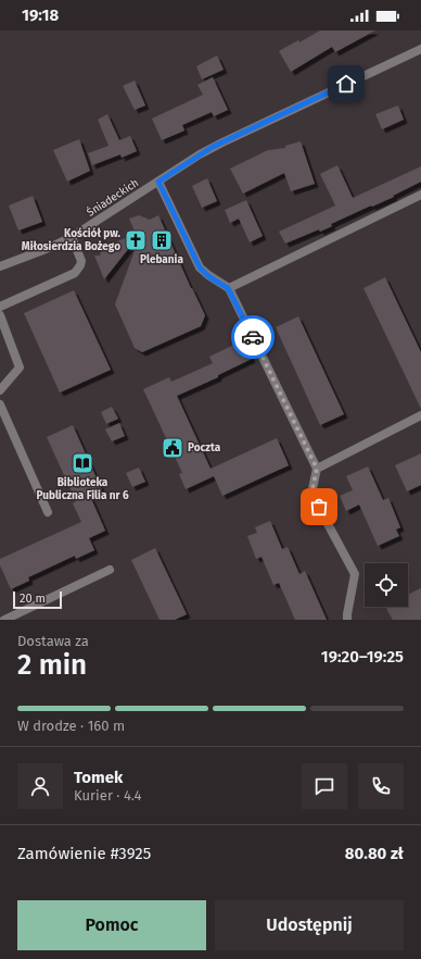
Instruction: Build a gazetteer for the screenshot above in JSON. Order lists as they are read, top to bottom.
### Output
{
  "streets": {
    "street": ["Śniadeckich"]
  },
  "places": {
    "church": ["Kościół pw. Miłosierdzia Bożego"],
    "building": ["Plebania"],
    "public building": ["Poczta"],
    "library": ["Biblioteka Publiczna Filia nr 6"]
  },
  "scale_bar": "20 m",
  "page": {
    "status": "19:18",
    "scale": "20 m",
    "heading": ["2 min", "Dostawa za", "19:20–19:25"],
    "panel": [
      "Tomek",
      "Kurier · 4.4",
      "Zamówienie #3925",
      "80.80 zł"
    ],
    "bar": "W drodze · 160 m",
    "buttons": ["Pomoc", "Udostępnij"]
  }
}
